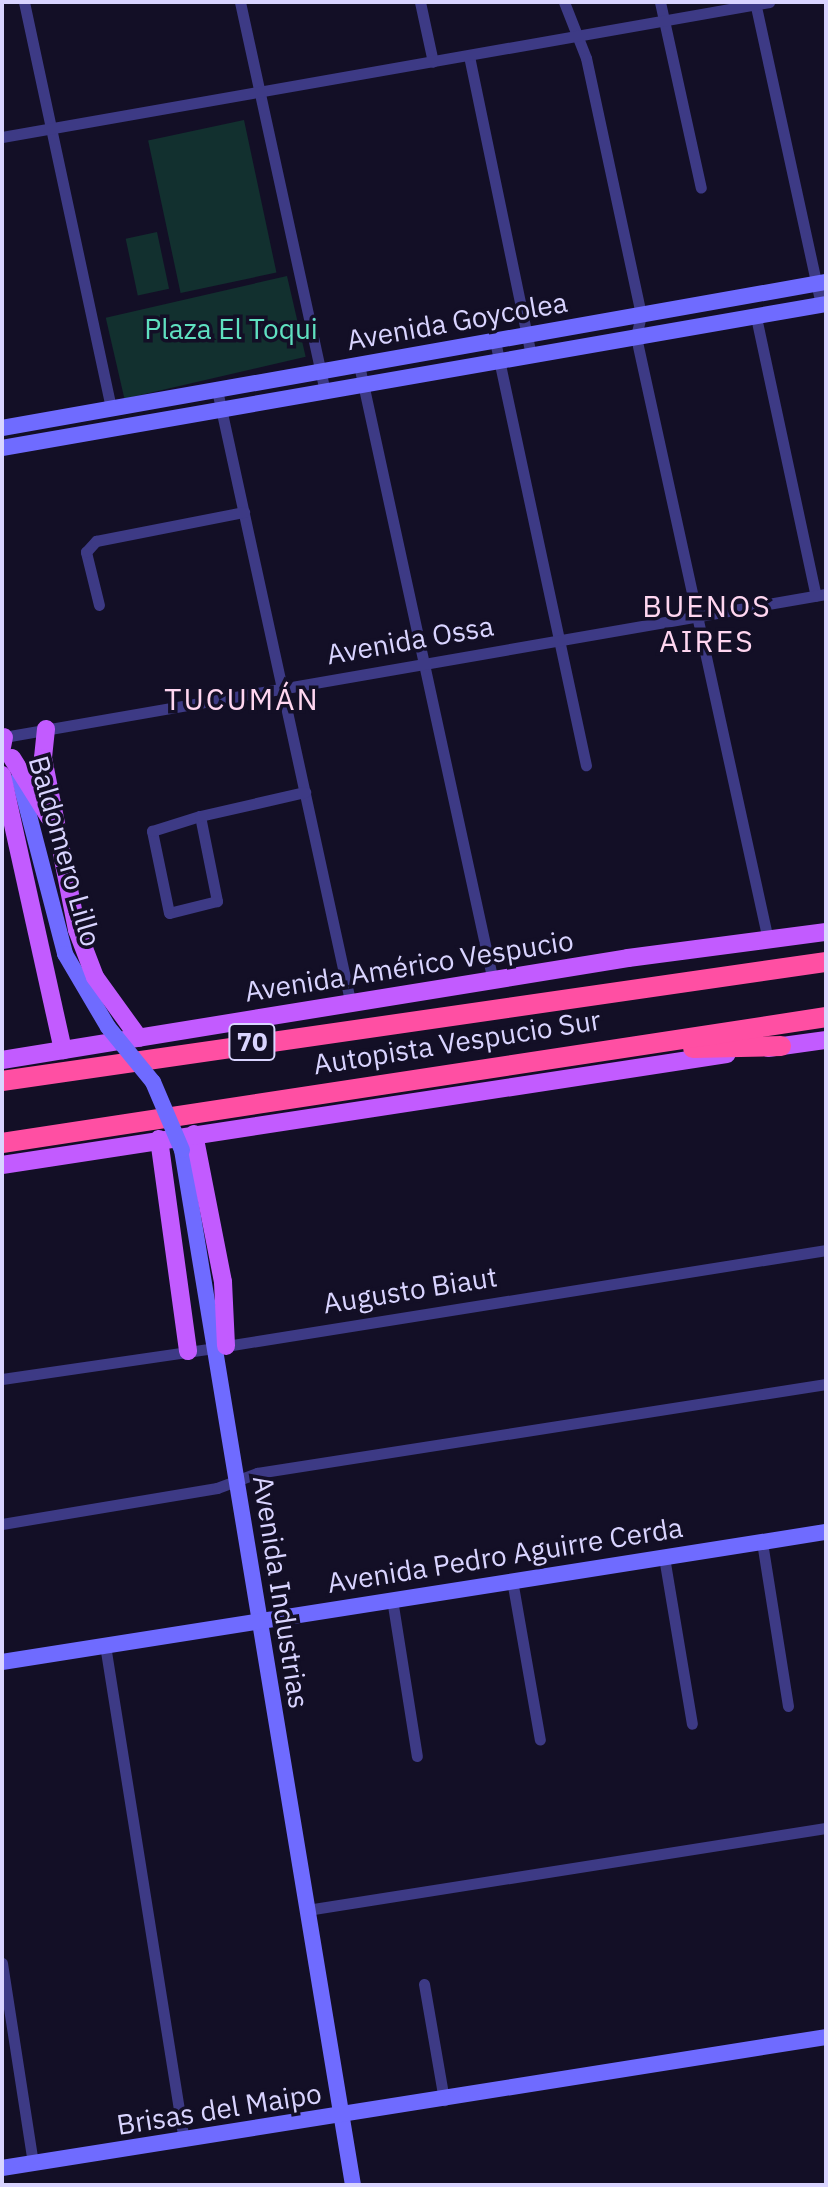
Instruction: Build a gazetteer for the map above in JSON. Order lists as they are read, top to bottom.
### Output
{
  "streets": {
    "highway": ["70", "Autopista Vespucio Sur"],
    "main road": ["Avenida Américo Vespucio"],
    "street": [
      "Avenida Goycolea",
      "Avenida Ossa",
      "Baldomero Lillo",
      "Augusto Biaut",
      "Avenida Pedro Aguirre Cerda",
      "Avenida Industrias",
      "Brisas del Maipo"
    ]
  },
  "crossings": [
    ["Avenida Ossa", "Baldomero Lillo"],
    ["Baldomero Lillo", "Avenida Industrias"],
    ["Augusto Biaut", "Avenida Industrias"],
    ["Avenida Pedro Aguirre Cerda", "Avenida Industrias"],
    ["Avenida Industrias", "Brisas del Maipo"]
  ],
  "districts": ["BUENOS AIRES", "TUCUMÁN"],
  "parks": ["Plaza El Toqui"]
}
